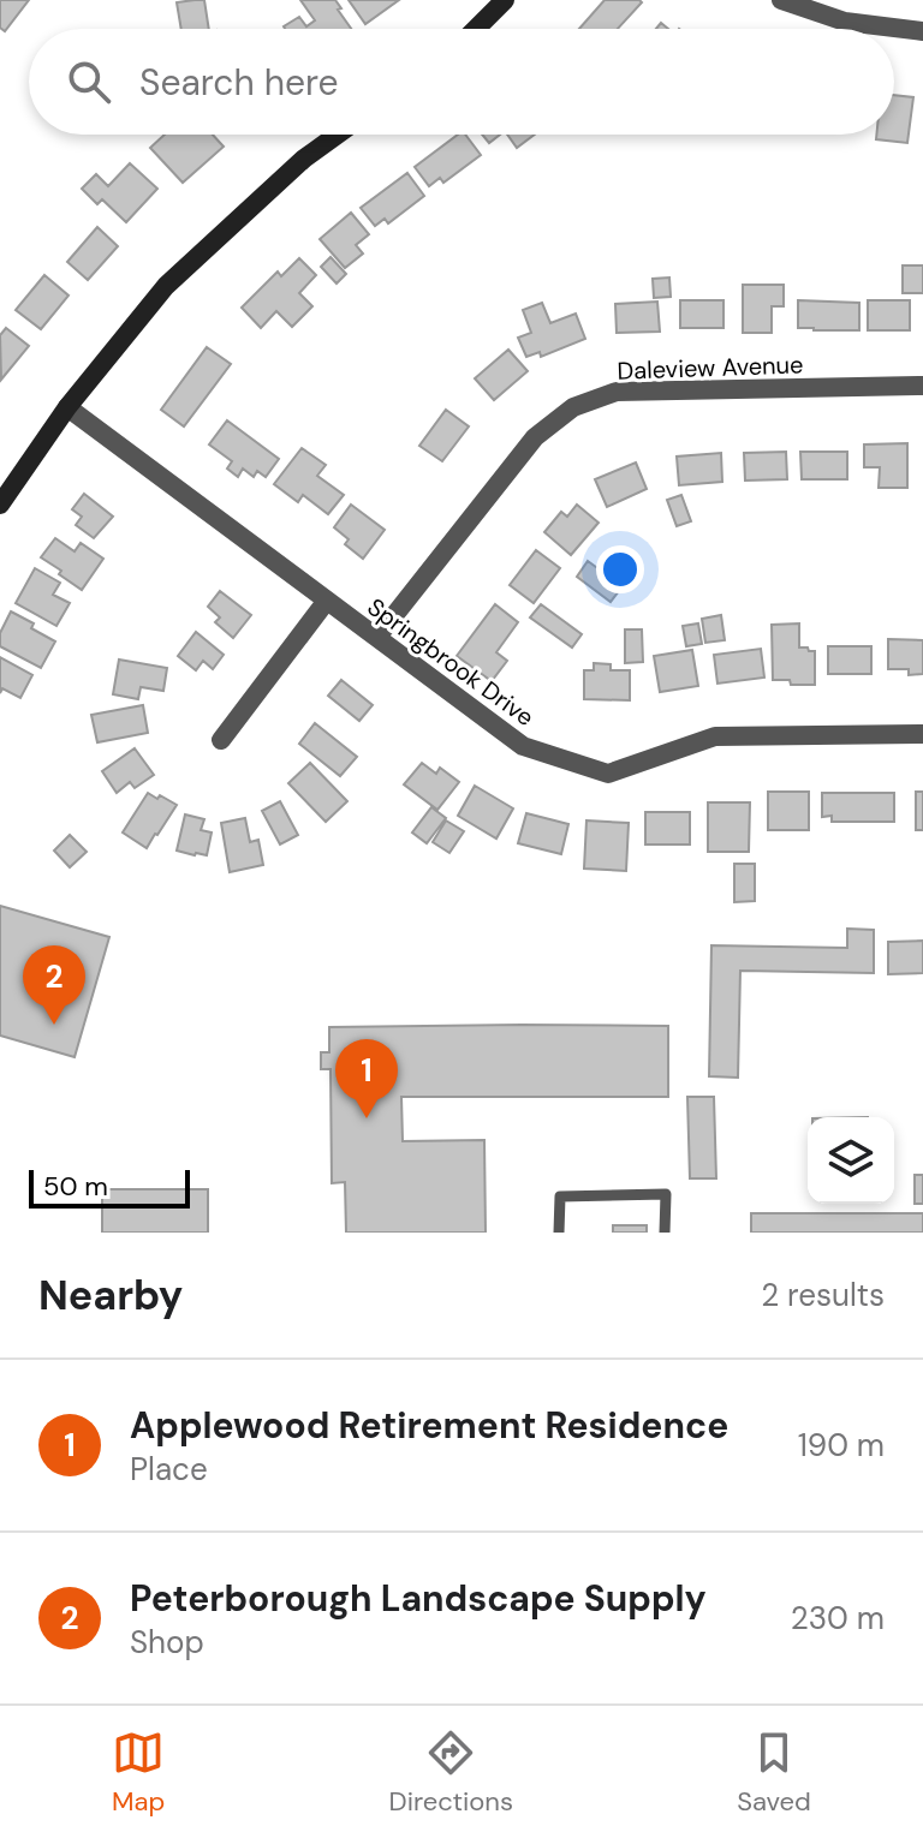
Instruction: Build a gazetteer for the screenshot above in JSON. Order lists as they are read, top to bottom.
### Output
{
  "streets": {
    "street": ["Daleview Avenue", "Springbrook Drive"]
  },
  "crossings": [
    ["Daleview Avenue", "Springbrook Drive"]
  ],
  "scale_bar": "50 m",
  "page": {
    "search": "Search here",
    "pins": ["2", "1"],
    "scale": "50 m",
    "heading": ["Nearby", "2 results"],
    "list": [
      {
        "mark": "1",
        "name": "Applewood Retirement Residence",
        "note": "Place",
        "value": "190 m"
      },
      {
        "mark": "2",
        "name": "Peterborough Landscape Supply",
        "note": "Shop",
        "value": "230 m"
      }
    ],
    "nav": ["Map", "Directions", "Saved"]
  }
}
